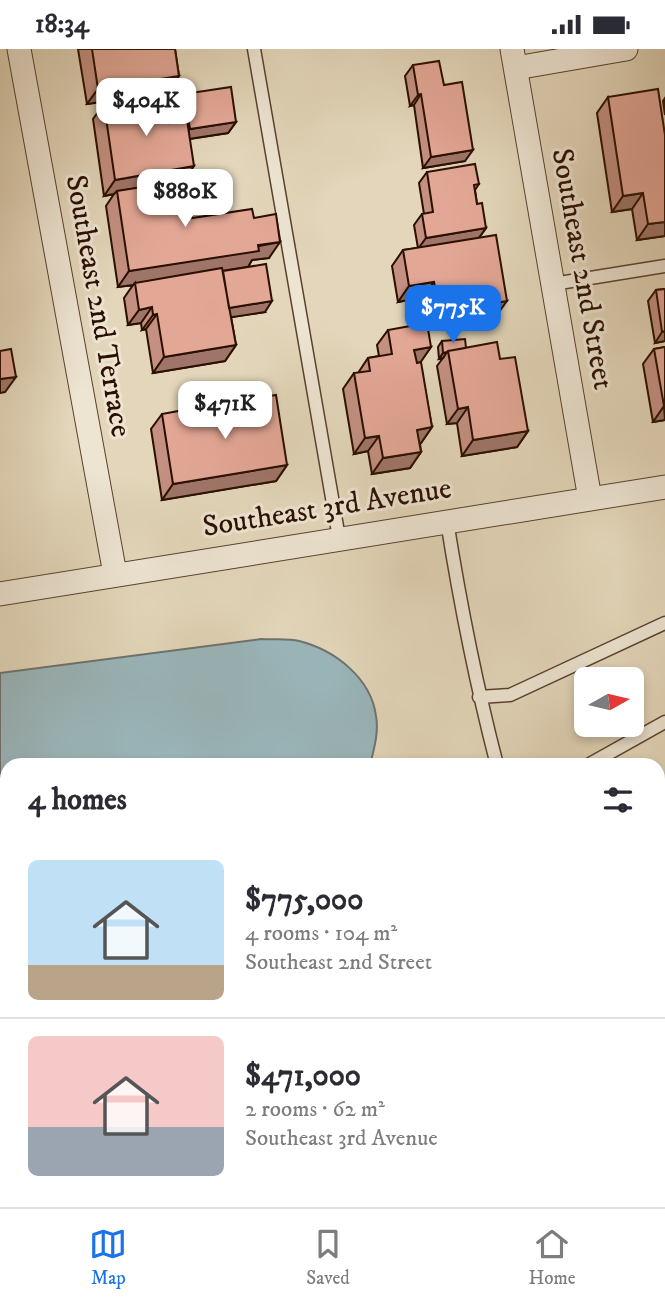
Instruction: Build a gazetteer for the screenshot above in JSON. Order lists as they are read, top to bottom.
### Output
{
  "streets": {
    "street": ["Southeast 2nd Street", "Southeast 2nd Terrace", "Southeast 3rd Avenue"]
  },
  "crossings": [
    ["Southeast 2nd Street", "Southeast 3rd Avenue"],
    ["Southeast 2nd Terrace", "Southeast 3rd Avenue"]
  ],
  "north": "right",
  "page": {
    "status": "18:34",
    "price": [
      "$404K",
      "$880K",
      "$775K",
      "$471K"
    ],
    "heading": "4 homes",
    "list": [
      {
        "name": "$775,000",
        "note": "4 rooms · 104 m² · Southeast 2nd Street"
      },
      {
        "name": "$471,000",
        "note": "2 rooms · 62 m² · Southeast 3rd Avenue"
      }
    ],
    "tabs": ["Map", "Saved", "Home"]
  }
}
